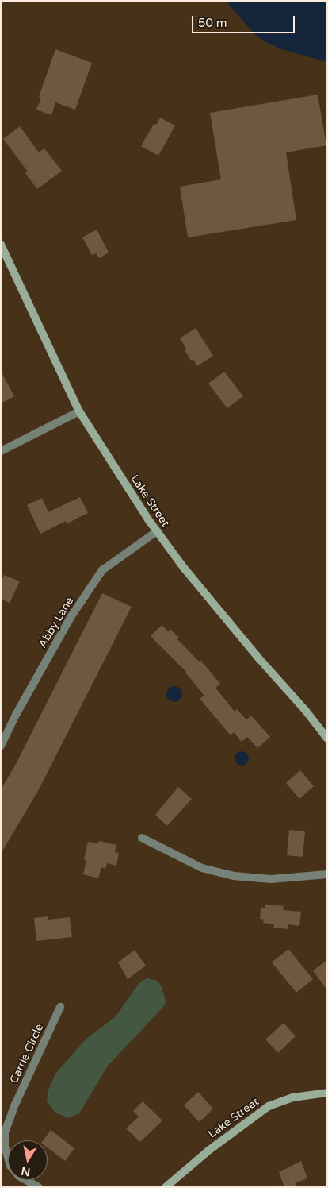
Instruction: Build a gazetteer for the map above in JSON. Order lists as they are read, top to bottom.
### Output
{
  "streets": {
    "main road": ["Lake Street"],
    "street": ["Abby Lane", "Carrie Circle"]
  },
  "crossings": [
    ["Lake Street", "Abby Lane"]
  ],
  "scale_bar": "50 m",
  "north": "bottom"
}
